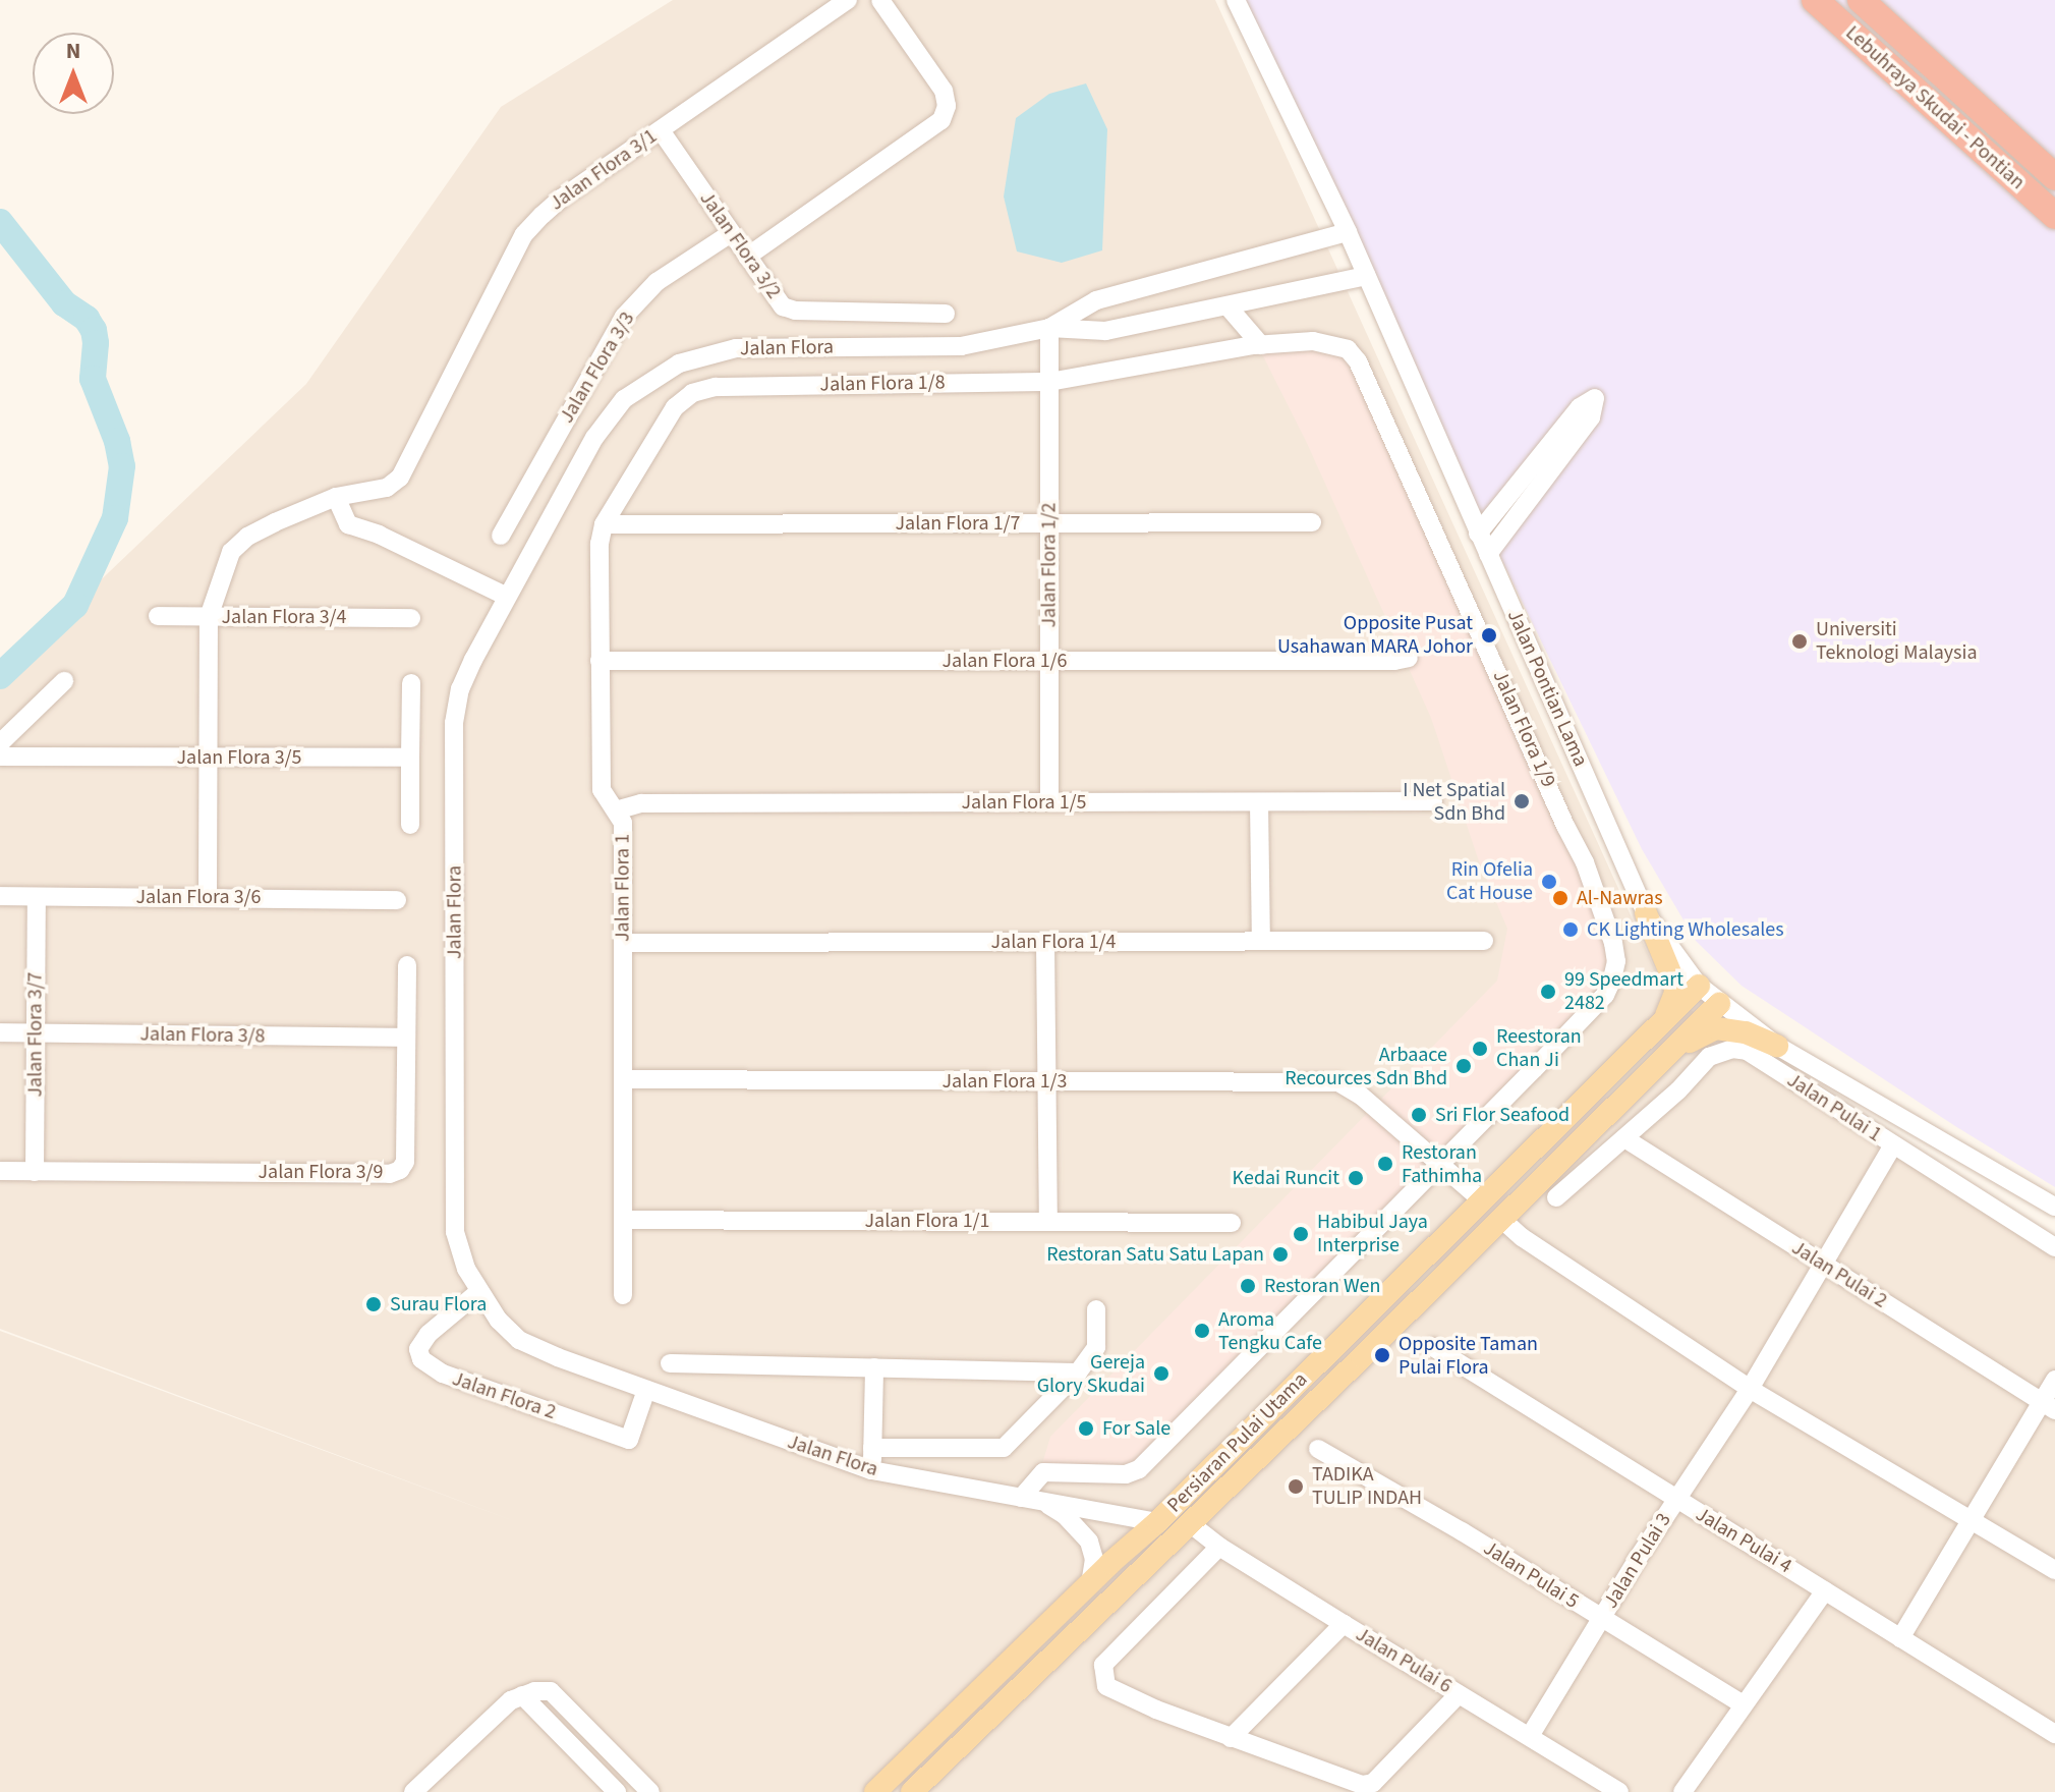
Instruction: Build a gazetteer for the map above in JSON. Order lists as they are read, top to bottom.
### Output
{
  "streets": {
    "highway": ["Lebuhraya Skudai - Pontian"],
    "main road": ["Persiaran Pulai Utama"],
    "street": [
      "Jalan Flora 3/1",
      "Jalan Flora 3/2",
      "Jalan Flora",
      "Jalan Flora 3/3",
      "Jalan Flora 1/8",
      "Jalan Flora 1/7",
      "Jalan Flora 1/2",
      "Jalan Flora 3/4",
      "Jalan Flora 1/6",
      "Jalan Pontian Lama",
      "Jalan Flora 1/9",
      "Jalan Flora 3/5",
      "Jalan Flora 1/5",
      "Jalan Flora 1",
      "Jalan Flora 3/6",
      "Jalan Flora 1/4",
      "Jalan Flora 3/7",
      "Jalan Flora 3/8",
      "Jalan Flora 1/3",
      "Jalan Pulai 1",
      "Jalan Flora 3/9",
      "Jalan Flora 1/1",
      "Jalan Pulai 2",
      "Jalan Flora 2",
      "Jalan Pulai 4",
      "Jalan Pulai 3",
      "Jalan Pulai 5",
      "Jalan Pulai 6"
    ]
  },
  "crossings": [
    ["Jalan Flora 3/1", "Jalan Flora 3/2"],
    ["Jalan Flora 3/1", "Jalan Flora 3/4"],
    ["Jalan Flora 3/1", "Jalan Flora 3/5"],
    ["Jalan Flora 3/1", "Jalan Flora 3/6"],
    ["Jalan Flora 3/2", "Jalan Flora 3/3"],
    ["Jalan Flora", "Jalan Flora 1/2"],
    ["Jalan Flora", "Jalan Pontian Lama"],
    ["Jalan Flora", "Jalan Flora 1/9"],
    ["Jalan Flora", "Jalan Flora 2"],
    ["Jalan Flora", "Persiaran Pulai Utama"],
    ["Jalan Flora 1/8", "Jalan Flora 1/2"],
    ["Jalan Flora 1/8", "Jalan Flora 1/9"],
    ["Jalan Flora 1/8", "Jalan Flora 1"],
    ["Jalan Flora 1/7", "Jalan Flora 1/2"],
    ["Jalan Flora 1/7", "Jalan Flora 1"],
    ["Jalan Flora 1/2", "Jalan Flora 1/6"],
    ["Jalan Flora 1/2", "Jalan Flora 1/9"],
    ["Jalan Flora 1/2", "Jalan Flora 1/5"],
    ["Jalan Flora 1/6", "Jalan Flora 1"],
    ["Jalan Pontian Lama", "Persiaran Pulai Utama"],
    ["Jalan Flora 1/9", "Jalan Flora 1/3"],
    ["Jalan Flora 1/5", "Jalan Flora 1"],
    ["Jalan Flora 1", "Jalan Flora 1/4"],
    ["Jalan Flora 1", "Jalan Flora 1/3"],
    ["Jalan Flora 1", "Jalan Flora 1/1"],
    ["Jalan Flora 3/6", "Jalan Flora 3/7"],
    ["Jalan Flora 3/7", "Jalan Flora 3/8"],
    ["Jalan Flora 3/7", "Jalan Flora 3/9"],
    ["Jalan Flora 3/8", "Jalan Flora 3/9"],
    ["Jalan Flora 1/3", "Persiaran Pulai Utama"],
    ["Jalan Pulai 1", "Jalan Pulai 2"],
    ["Jalan Pulai 1", "Jalan Pulai 3"],
    ["Jalan Pulai 2", "Jalan Pulai 3"],
    ["Persiaran Pulai Utama", "Jalan Pulai 6"],
    ["Jalan Pulai 4", "Jalan Pulai 3"],
    ["Jalan Pulai 3", "Jalan Pulai 5"],
    ["Jalan Pulai 3", "Jalan Pulai 6"]
  ],
  "places": [
    "Opposite Pusat Usahawan MARA Johor",
    "Universiti Teknologi Malaysia",
    "I Net Spatial Sdn Bhd",
    "Rin Ofelia Cat House",
    "Al-Nawras",
    "CK Lighting Wholesales",
    "99 Speedmart 2482",
    "Reestoran Chan Ji",
    "Arbaace Recources Sdn Bhd",
    "Sri Flor Seafood",
    "Restoran Fathimha",
    "Kedai Runcit",
    "Habibul Jaya Interprise",
    "Restoran Satu Satu Lapan",
    "Restoran Wen",
    "Surau Flora",
    "Aroma Tengku Cafe",
    "Opposite Taman Pulai Flora",
    "Gereja Glory Skudai",
    "For Sale",
    "TADIKA TULIP INDAH"
  ],
  "north": "top"
}
